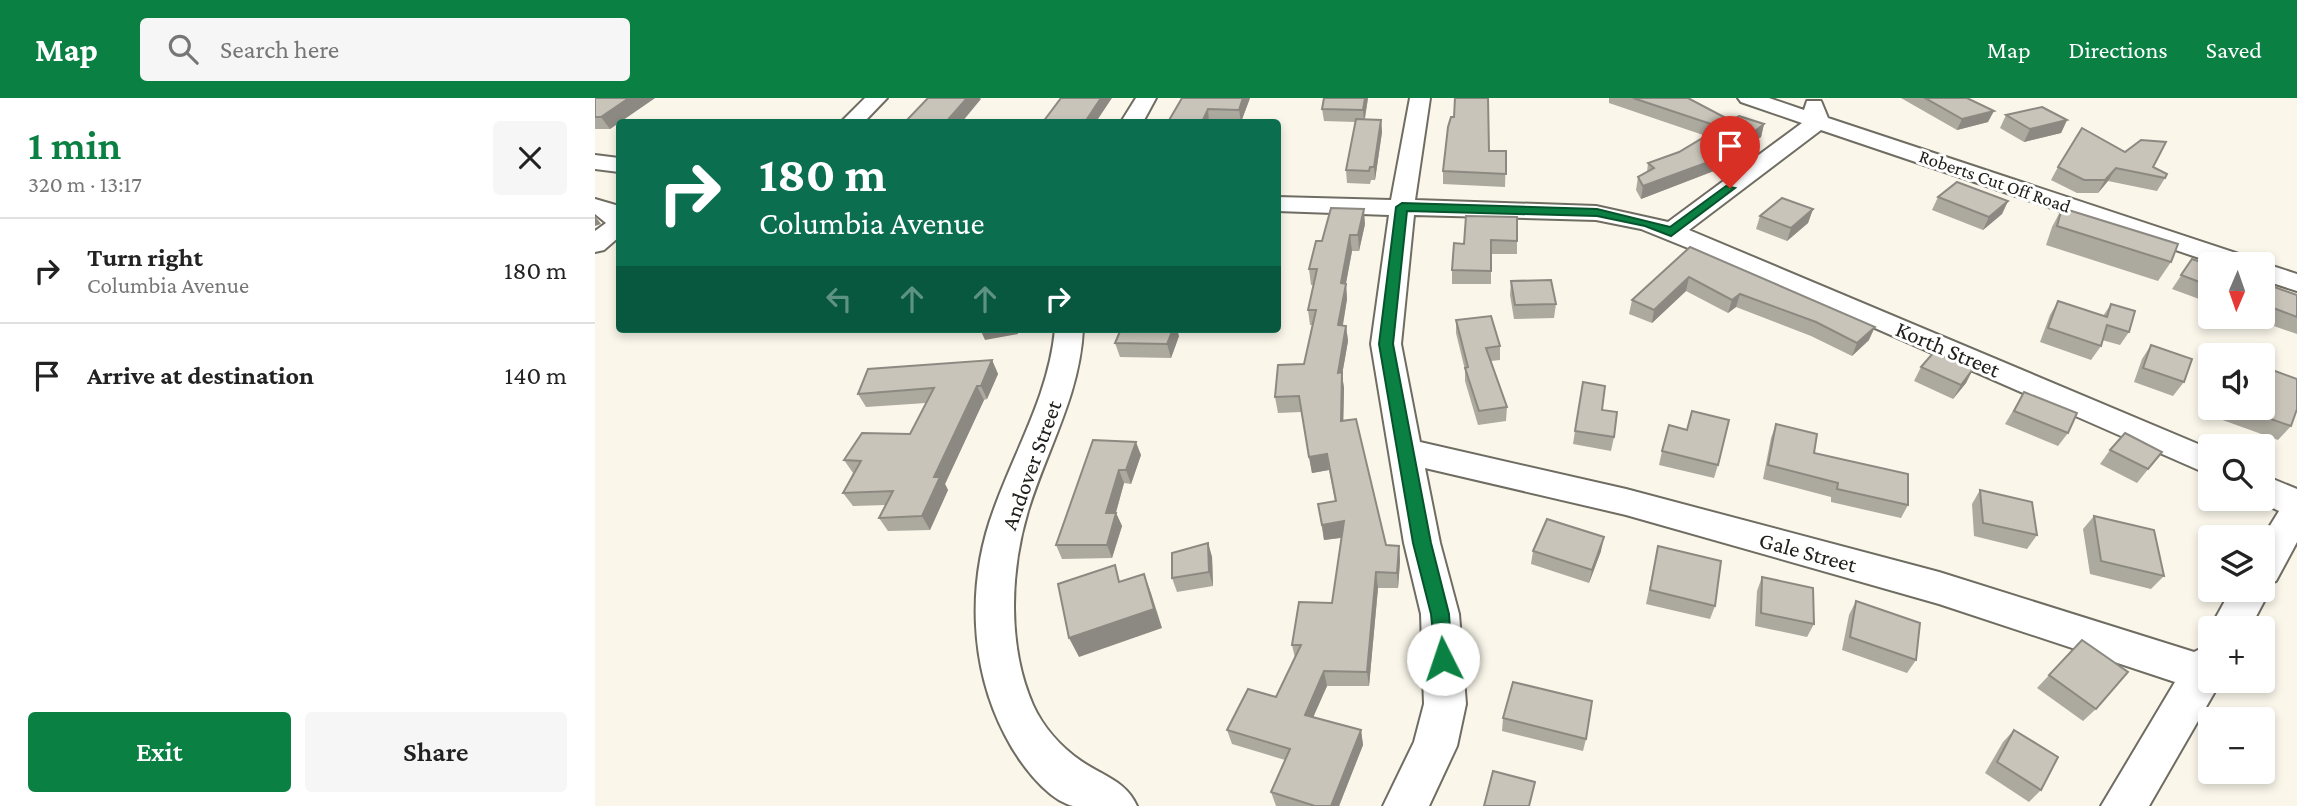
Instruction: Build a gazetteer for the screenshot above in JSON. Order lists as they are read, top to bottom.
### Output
{
  "streets": {
    "street": [
      "Roberts Cut Off Road",
      "Korth Street",
      "Andover Street",
      "Gale Street"
    ]
  },
  "north": "bottom",
  "page": {
    "header": "Map",
    "search": "Search here",
    "nav": ["Map", "Directions", "Saved"],
    "heading": ["1 min", "320 m · 13:17"],
    "turn": ["180 m", "Columbia Avenue"],
    "list": [
      {
        "name": "Turn right",
        "note": "Columbia Avenue",
        "value": "180 m"
      },
      {
        "name": "Arrive at destination",
        "value": "140 m"
      }
    ],
    "map_buttons": ["+", "−"],
    "buttons": ["Exit", "Share"]
  }
}
